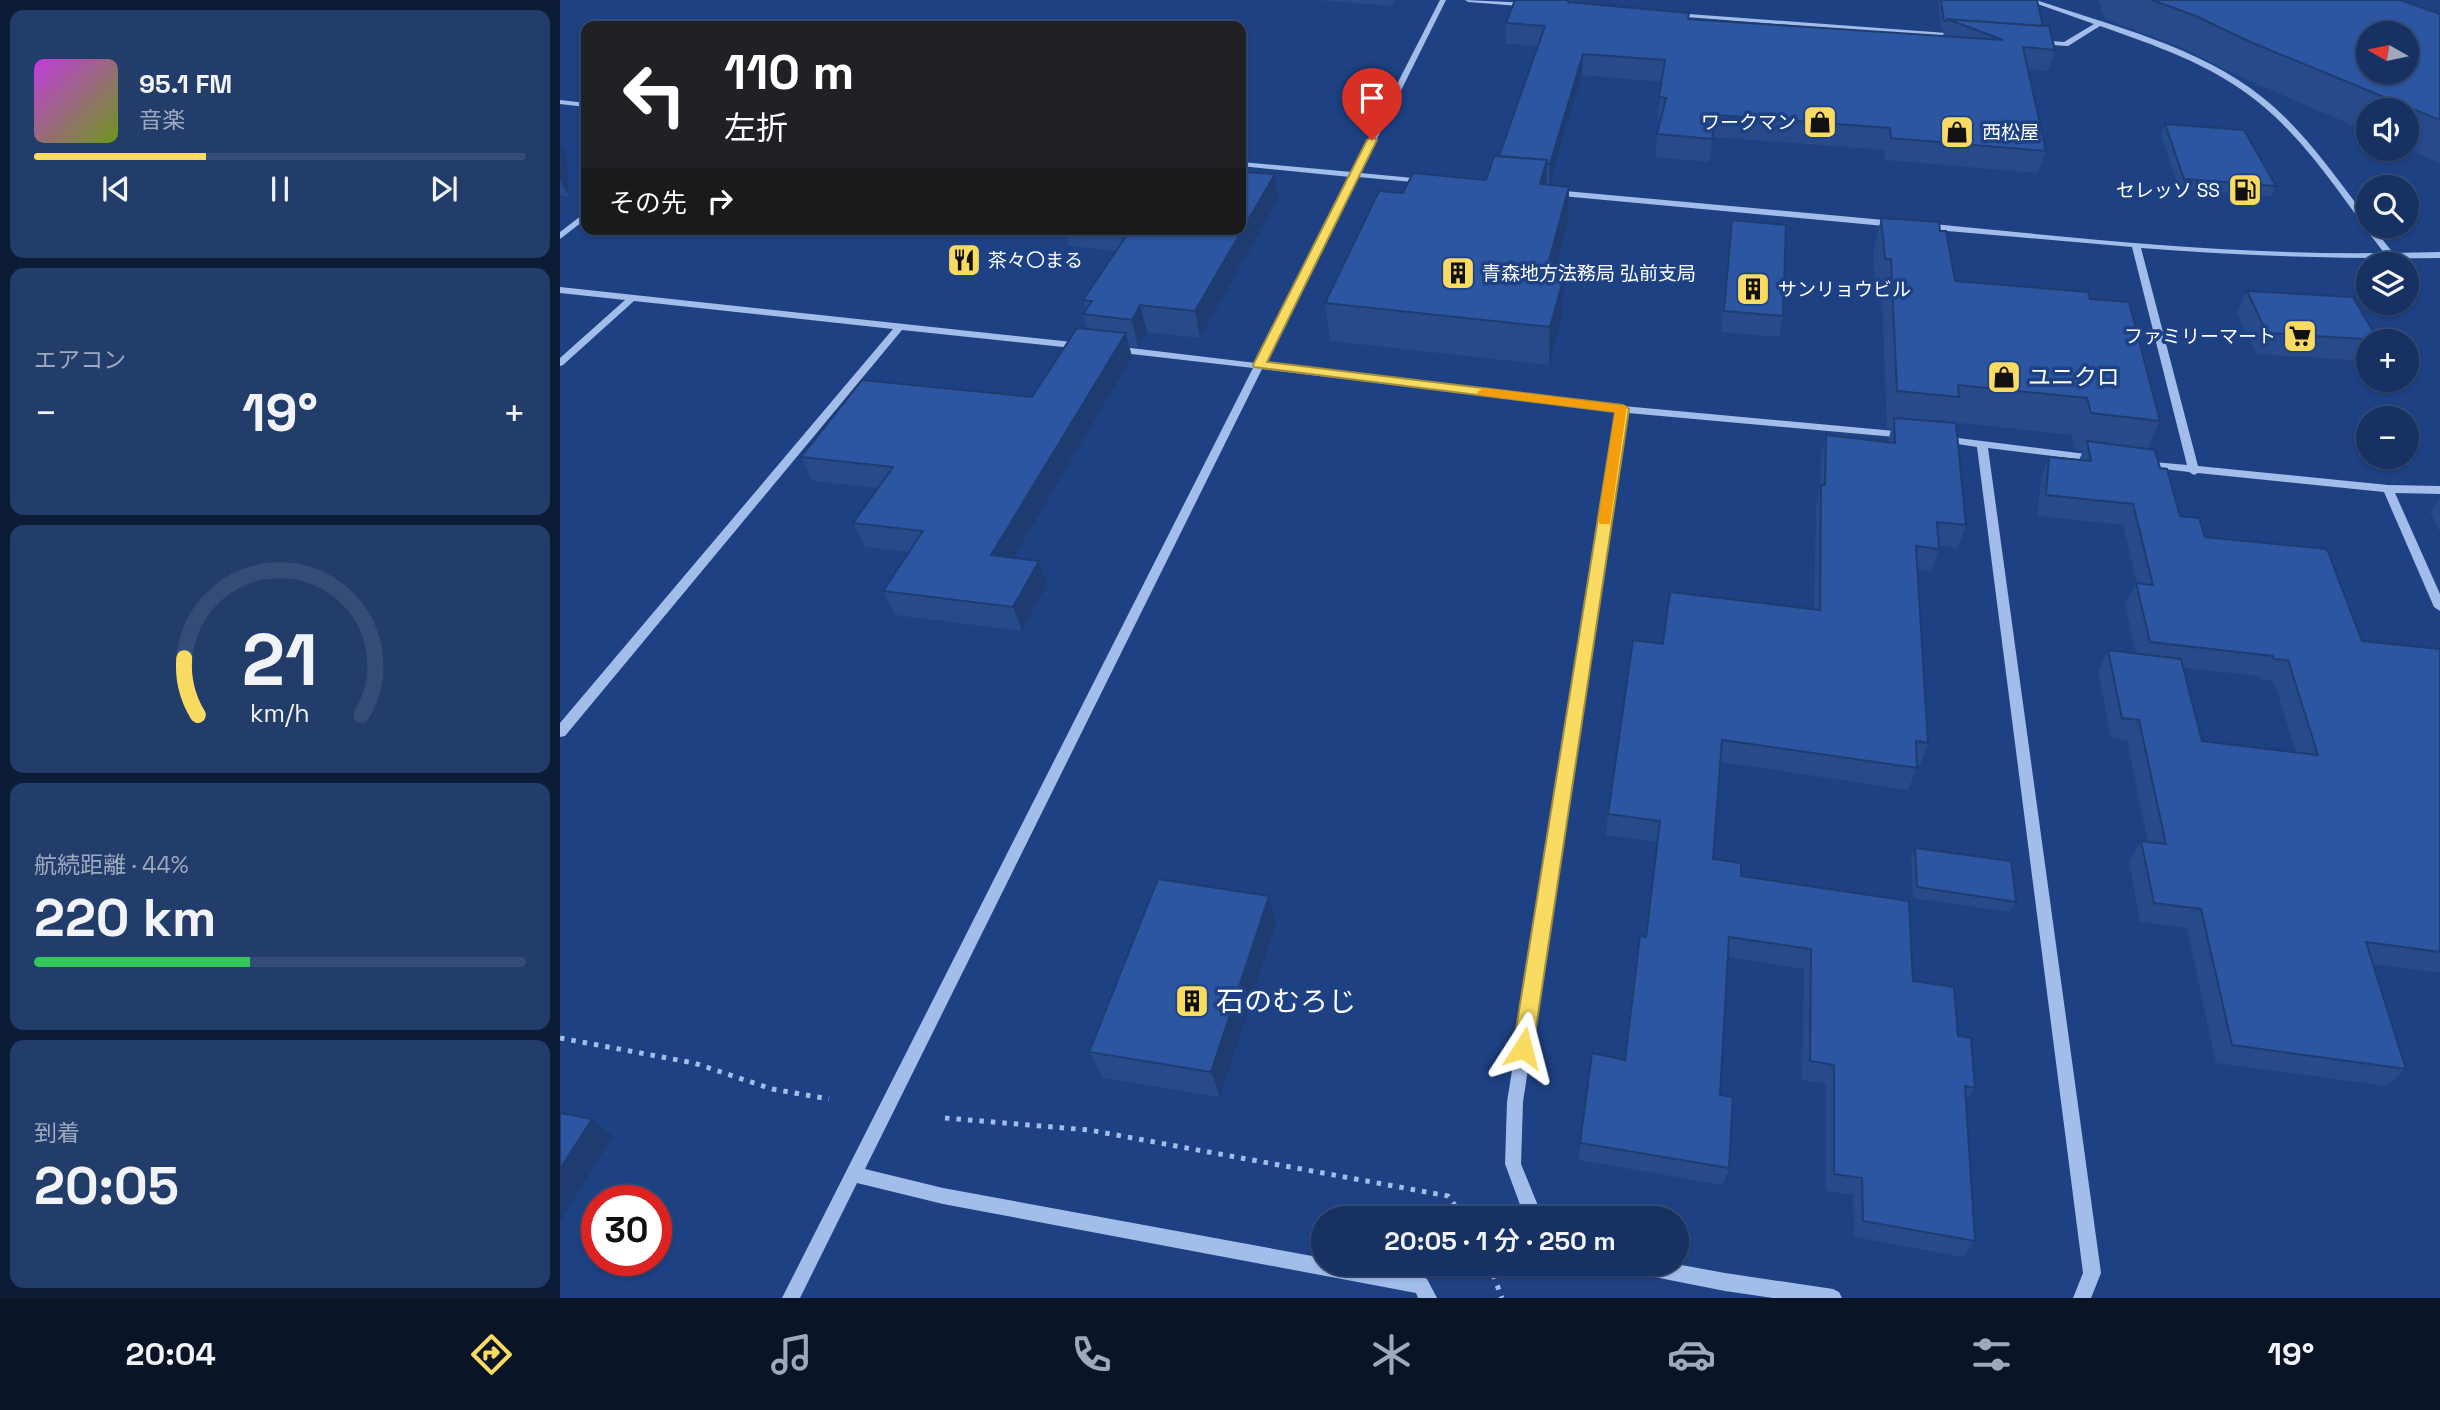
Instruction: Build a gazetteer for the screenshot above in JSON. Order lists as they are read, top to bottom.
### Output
{
  "places": {
    "shop": ["ワークマン", "西松屋", "ユニクロ"],
    "fuel station": ["セレッソ SS"],
    "restaurant": ["茶々〇まる"],
    "building": ["青森地方法務局 弘前支局", "サンリョウビル", "石のむろじ"],
    "supermarket": ["ファミリーマート"]
  },
  "north": "left",
  "page": {
    "map_buttons": ["+", "−"],
    "turn": ["110 m", "左折"],
    "song": ["95.1 FM", "音楽"],
    "then": "その先",
    "tile": [
      "エアコン",
      ["航続距離 · 44%", "220 km"],
      ["到着", "20:05"]
    ],
    "heat": ["−", "19°", "+"],
    "limit": "30",
    "trip": "20:05 · 1 分 · 250 m",
    "tabs": ["20:04", "19°"],
    "gauge": ["21", "km/h"]
  }
}
